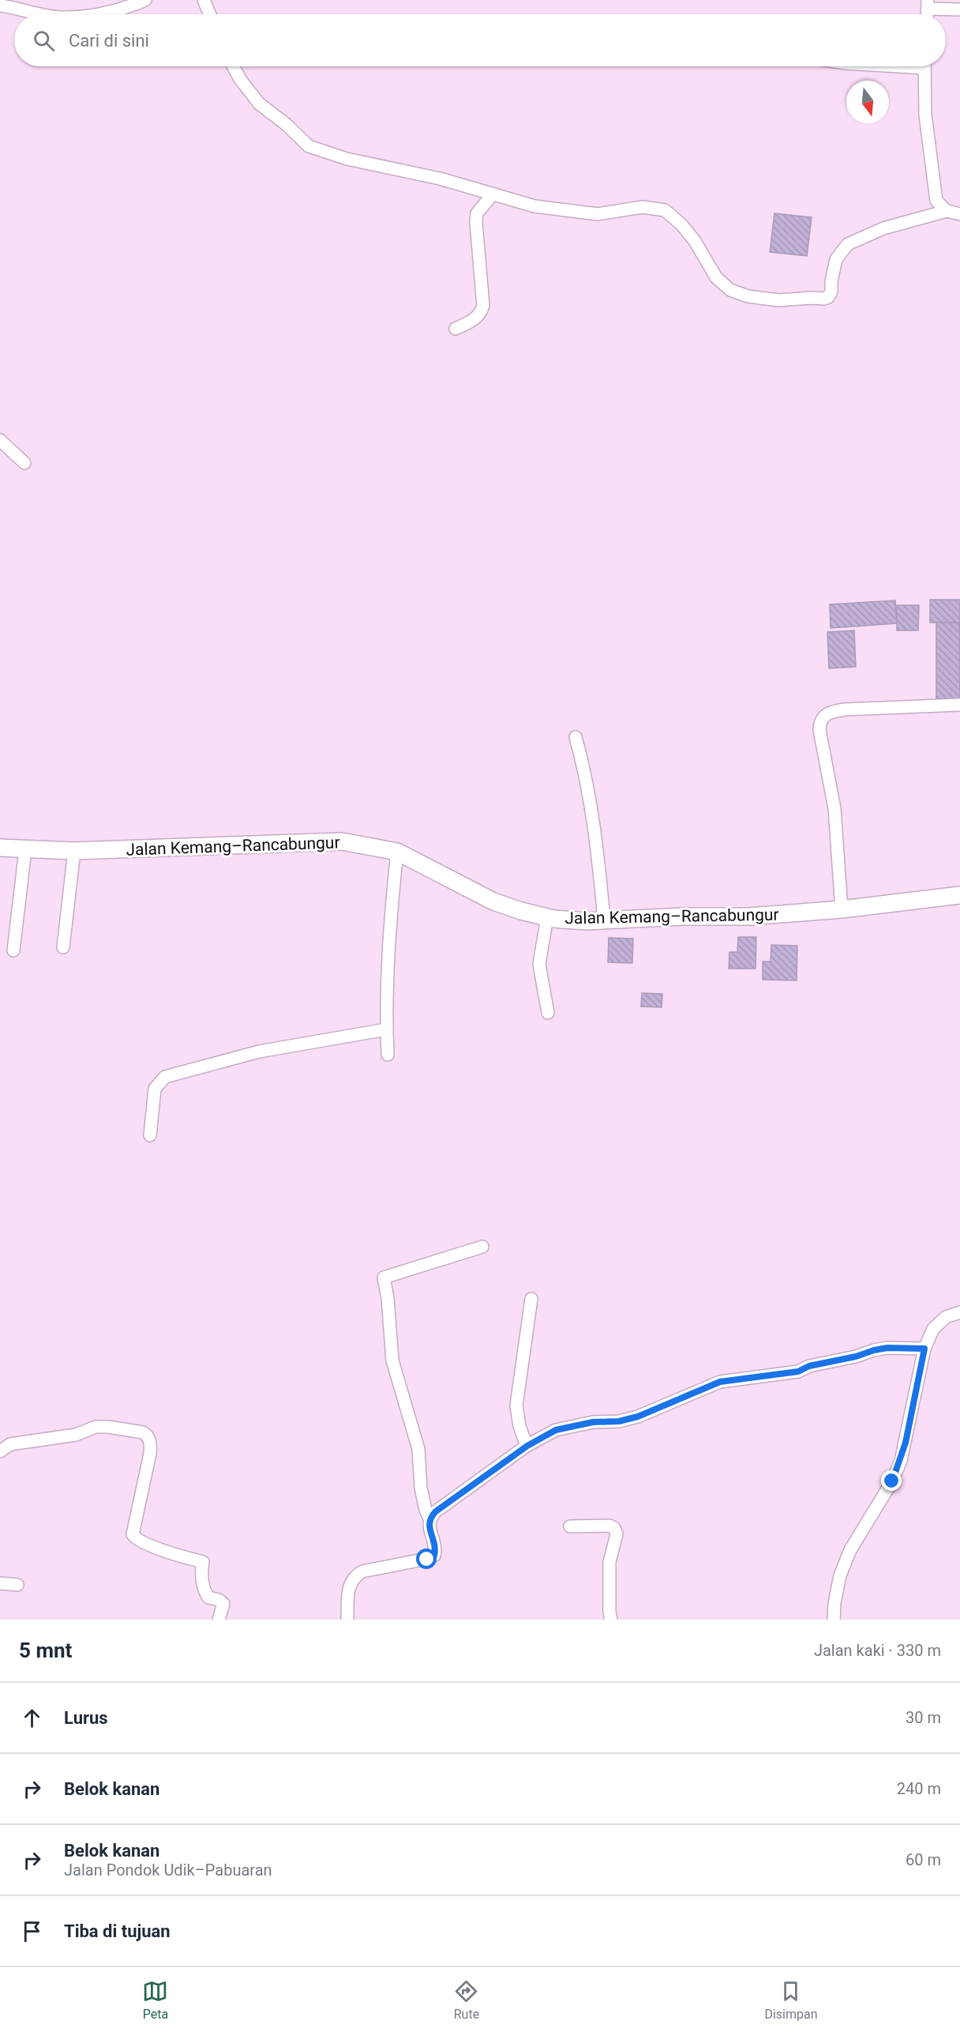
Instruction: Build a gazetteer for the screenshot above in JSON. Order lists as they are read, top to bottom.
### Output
{
  "streets": {
    "street": ["Jalan Kemang–Rancabungur"]
  },
  "north": "bottom",
  "page": {
    "search": "Cari di sini",
    "heading": ["5 mnt", "Jalan kaki · 330 m"],
    "list": [
      ["Lurus", "30 m"],
      ["Belok kanan", "240 m"],
      ["Belok kanan", "Jalan Pondok Udik–Pabuaran", "60 m"],
      "Tiba di tujuan"
    ],
    "nav": ["Peta", "Rute", "Disimpan"]
  }
}
